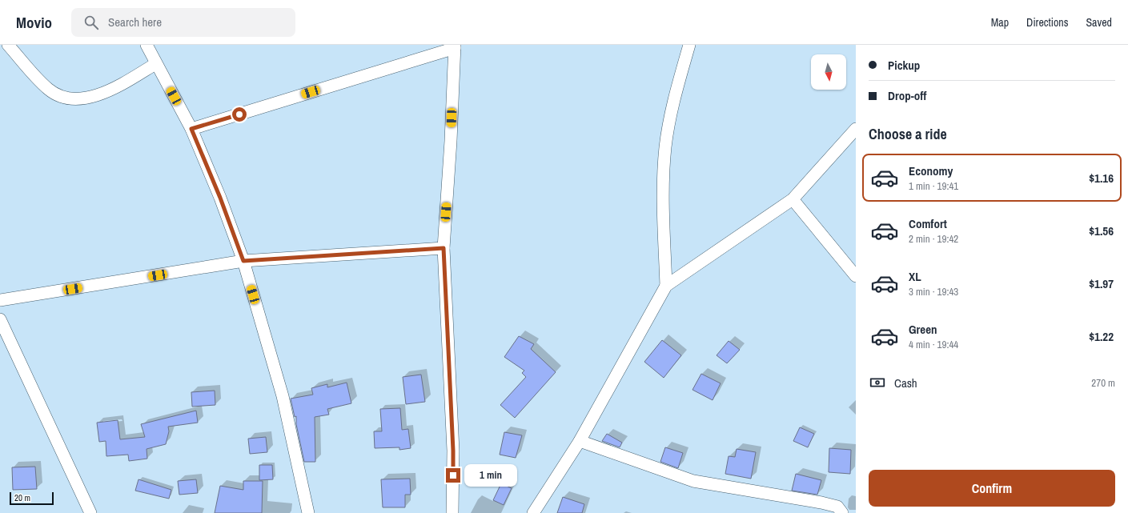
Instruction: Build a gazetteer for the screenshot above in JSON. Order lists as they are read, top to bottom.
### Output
{
  "scale_bar": "20 m",
  "north": "bottom",
  "page": {
    "header": "Movio",
    "search": "Search here",
    "nav": ["Map", "Directions", "Saved"],
    "banner": ["Pickup", "Drop-off"],
    "heading": "Choose a ride",
    "list": [
      {
        "name": "Economy",
        "note": "1 min · 19:41",
        "value": "$1.16"
      },
      {
        "name": "Comfort",
        "note": "2 min · 19:42",
        "value": "$1.56"
      },
      {
        "name": "XL",
        "note": "3 min · 19:43",
        "value": "$1.97"
      },
      {
        "name": "Green",
        "note": "4 min · 19:44",
        "value": "$1.22"
      }
    ],
    "pay": ["Cash", "270 m"],
    "buttons": "Confirm",
    "bubble": "1 min",
    "scale": "20 m"
  }
}
